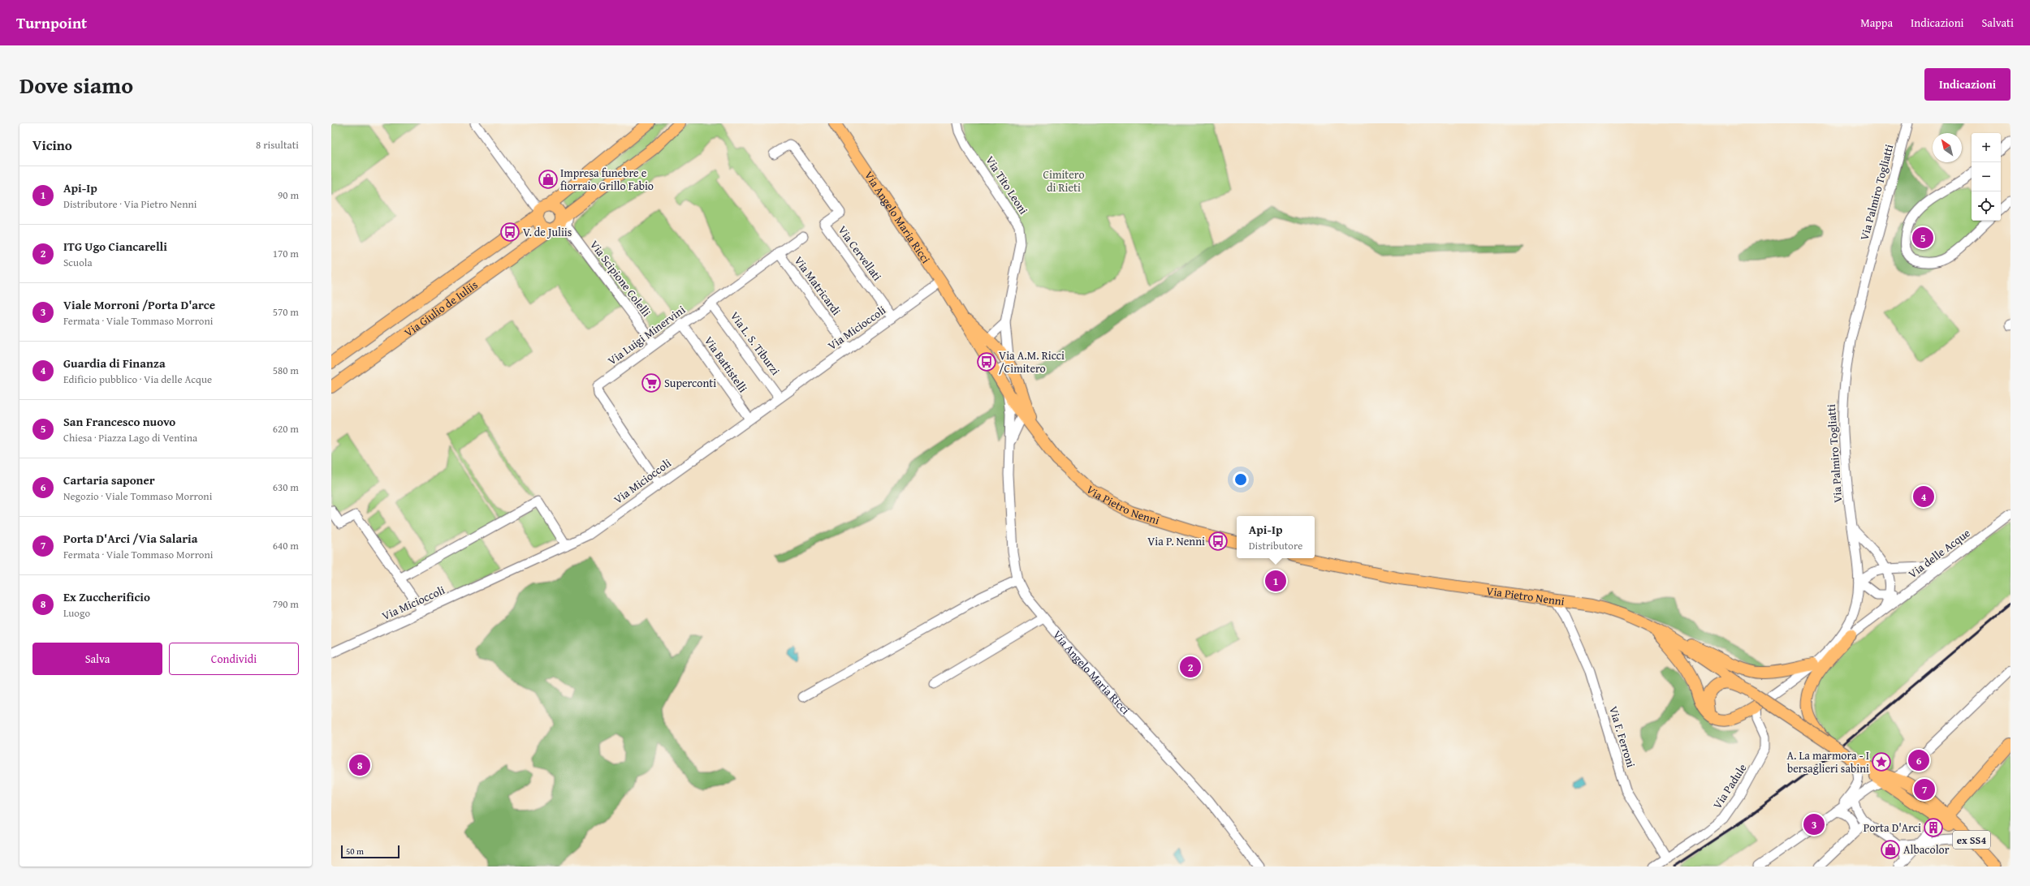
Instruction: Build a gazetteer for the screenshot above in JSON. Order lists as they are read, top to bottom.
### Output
{
  "streets": {
    "main road": [
      "Via Angelo Maria Ricci",
      "Via Giulio de Iuliis",
      "Via Pietro Nenni",
      "ex SS4"
    ],
    "street": [
      "Via Tito Leoni",
      "Via Palmiro Togliatti",
      "Via Cervellati",
      "Via Scipione Colelli",
      "Via Matricardi",
      "Via Micioccoli",
      "Via Luigi Minervini",
      "Via L. S. Tiburzi",
      "Via Battistelli",
      "Via delle Acque",
      "Via F. Ferroni",
      "Via Padule"
    ]
  },
  "crossings": [
    ["Via Tito Leoni", "Via Angelo Maria Ricci"],
    ["Via Palmiro Togliatti", "Via delle Acque"],
    ["Via Palmiro Togliatti", "Via Padule"],
    ["Via Angelo Maria Ricci", "Via Micioccoli"],
    ["Via Angelo Maria Ricci", "Via Pietro Nenni"],
    ["Via Cervellati", "Via Micioccoli"],
    ["Via Scipione Colelli", "Via Giulio de Iuliis"],
    ["Via Scipione Colelli", "Via Luigi Minervini"],
    ["Via Matricardi", "Via Micioccoli"],
    ["Via Matricardi", "Via Luigi Minervini"],
    ["Via Micioccoli", "Via Luigi Minervini"],
    ["Via Micioccoli", "Via L. S. Tiburzi"],
    ["Via Micioccoli", "Via Battistelli"],
    ["Via Luigi Minervini", "Via L. S. Tiburzi"],
    ["Via Luigi Minervini", "Via Battistelli"],
    ["Via Pietro Nenni", "Via F. Ferroni"],
    ["Via F. Ferroni", "Via Padule"]
  ],
  "parks": ["Cimitero di Rieti"],
  "places": {
    "shop": ["Impresa funebre e fiorraio Grillo Fabio", "Albacolor"],
    "bus stop": ["V. de Juliis", "Via A.M. Ricci /Cimitero", "Via P. Nenni"],
    "supermarket": ["Superconti"],
    "place": ["A. La marmora - I bersaglieri sabini"],
    "building": ["Porta D'Arci"]
  },
  "scale_bar": "50 m",
  "north": "top left",
  "page": {
    "header": "Turnpoint",
    "nav": ["Mappa", "Indicazioni", "Salvati"],
    "title": "Dove siamo",
    "buttons": [
      "Indicazioni",
      ["Salva", "Condividi"]
    ],
    "heading": ["Vicino", "8 risultati"],
    "map_buttons": ["+", "−"],
    "list": [
      {
        "mark": "1",
        "name": "Api-Ip",
        "note": "Distributore · Via Pietro Nenni",
        "value": "90 m"
      },
      {
        "mark": "2",
        "name": "ITG Ugo Ciancarelli",
        "note": "Scuola",
        "value": "170 m"
      },
      {
        "mark": "3",
        "name": "Viale Morroni /Porta D'arce",
        "note": "Fermata · Viale Tommaso Morroni",
        "value": "570 m"
      },
      {
        "mark": "4",
        "name": "Guardia di Finanza",
        "note": "Edificio pubblico · Via delle Acque",
        "value": "580 m"
      },
      {
        "mark": "5",
        "name": "San Francesco nuovo",
        "note": "Chiesa · Piazza Lago di Ventina",
        "value": "620 m"
      },
      {
        "mark": "6",
        "name": "Cartaria saponer",
        "note": "Negozio · Viale Tommaso Morroni",
        "value": "630 m"
      },
      {
        "mark": "7",
        "name": "Porta D'Arci /Via Salaria",
        "note": "Fermata · Viale Tommaso Morroni",
        "value": "640 m"
      },
      {
        "mark": "8",
        "name": "Ex Zuccherificio",
        "note": "Luogo",
        "value": "790 m"
      }
    ],
    "pins": [
      "5",
      "4",
      "1",
      "2",
      "6",
      "8",
      "7",
      "3"
    ],
    "popup": ["Api-Ip", "Distributore"],
    "scale": "50 m"
  }
}
